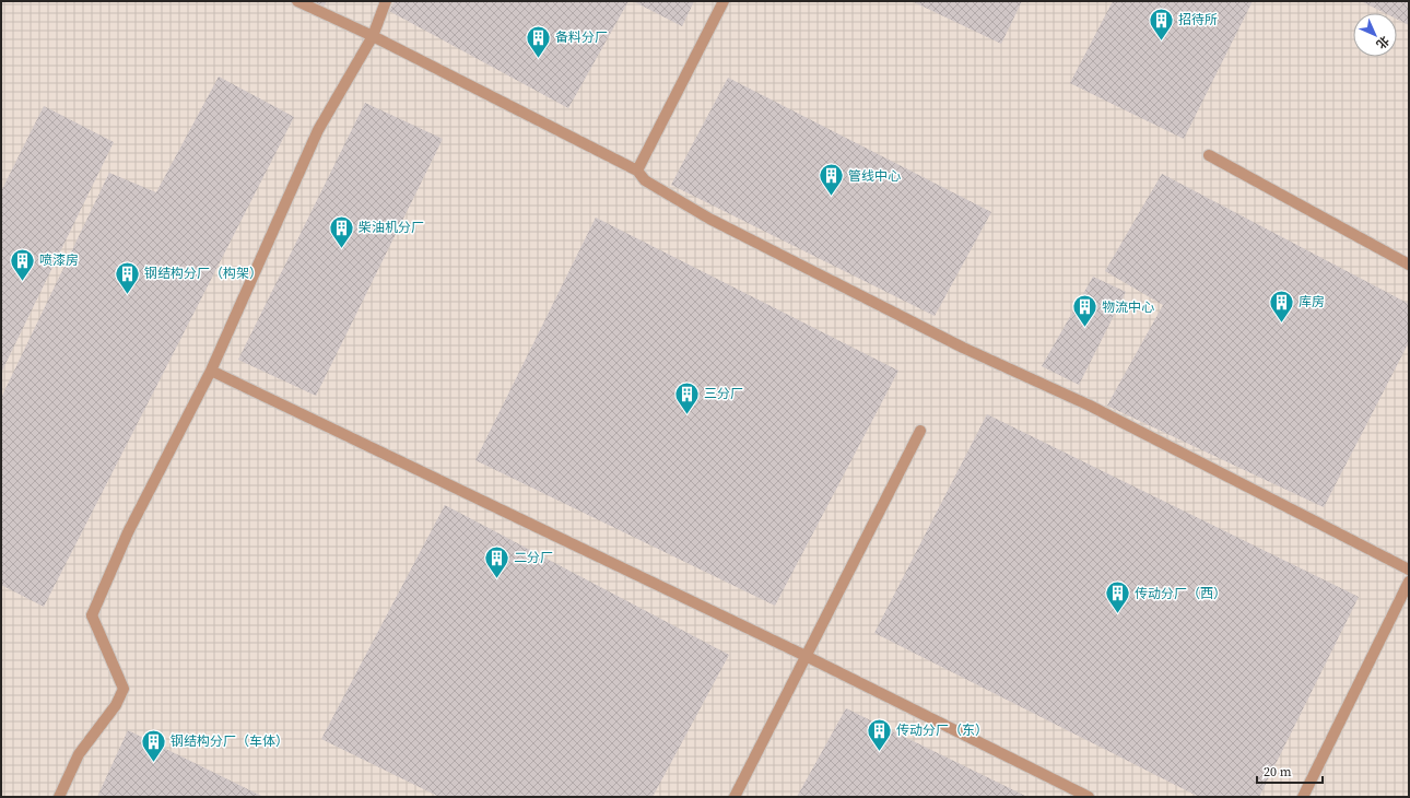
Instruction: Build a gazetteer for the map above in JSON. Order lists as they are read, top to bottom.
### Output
{
  "places": {
    "building": [
      "招待所",
      "备料分厂",
      "管线中心",
      "柴油机分厂",
      "喷漆房",
      "钢结构分厂（构架）",
      "库房",
      "物流中心",
      "三分厂",
      "二分厂",
      "传动分厂（西）",
      "传动分厂（东）",
      "钢结构分厂（车体）"
    ]
  },
  "scale_bar": "20 m",
  "north": "bottom right"
}
